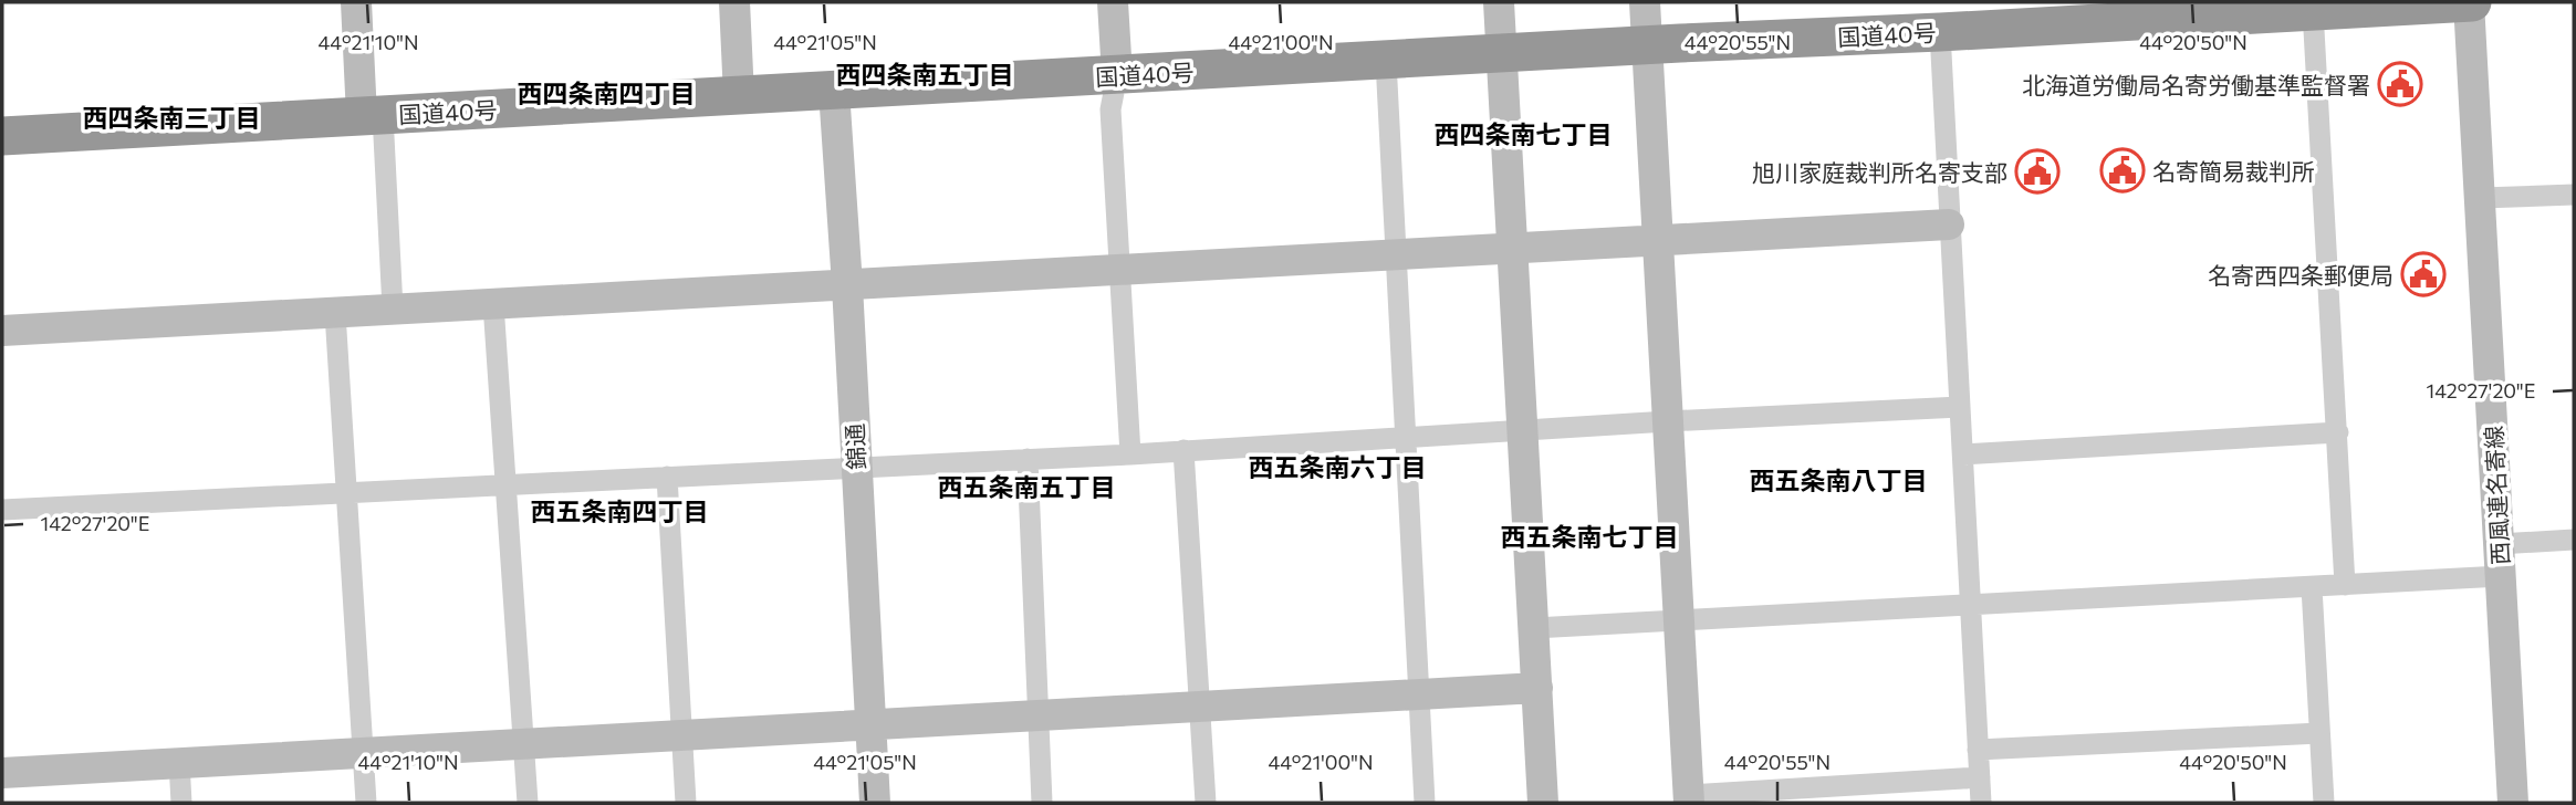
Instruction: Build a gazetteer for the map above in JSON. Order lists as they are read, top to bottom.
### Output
{
  "streets": {
    "highway": ["国道40号"],
    "street": ["錦通", "西風連名寄線"]
  },
  "crossings": [
    ["国道40号", "錦通"],
    ["国道40号", "西風連名寄線"]
  ],
  "districts": [
    "西四条南五丁目",
    "西四条南四丁目",
    "西四条南三丁目",
    "西四条南七丁目",
    "西五条南六丁目",
    "西五条南八丁目",
    "西五条南五丁目",
    "西五条南四丁目",
    "西五条南七丁目"
  ],
  "places": {
    "public building": [
      "北海道労働局名寄労働基準監督署",
      "名寄簡易裁判所",
      "旭川家庭裁判所名寄支部",
      "名寄西四条郵便局"
    ]
  },
  "coordinates": [
    "44°21'10\"N",
    "44°21'05\"N",
    "44°21'00\"N",
    "44°20'55\"N",
    "44°20'50\"N",
    "142°27'20\"E"
  ]
}
